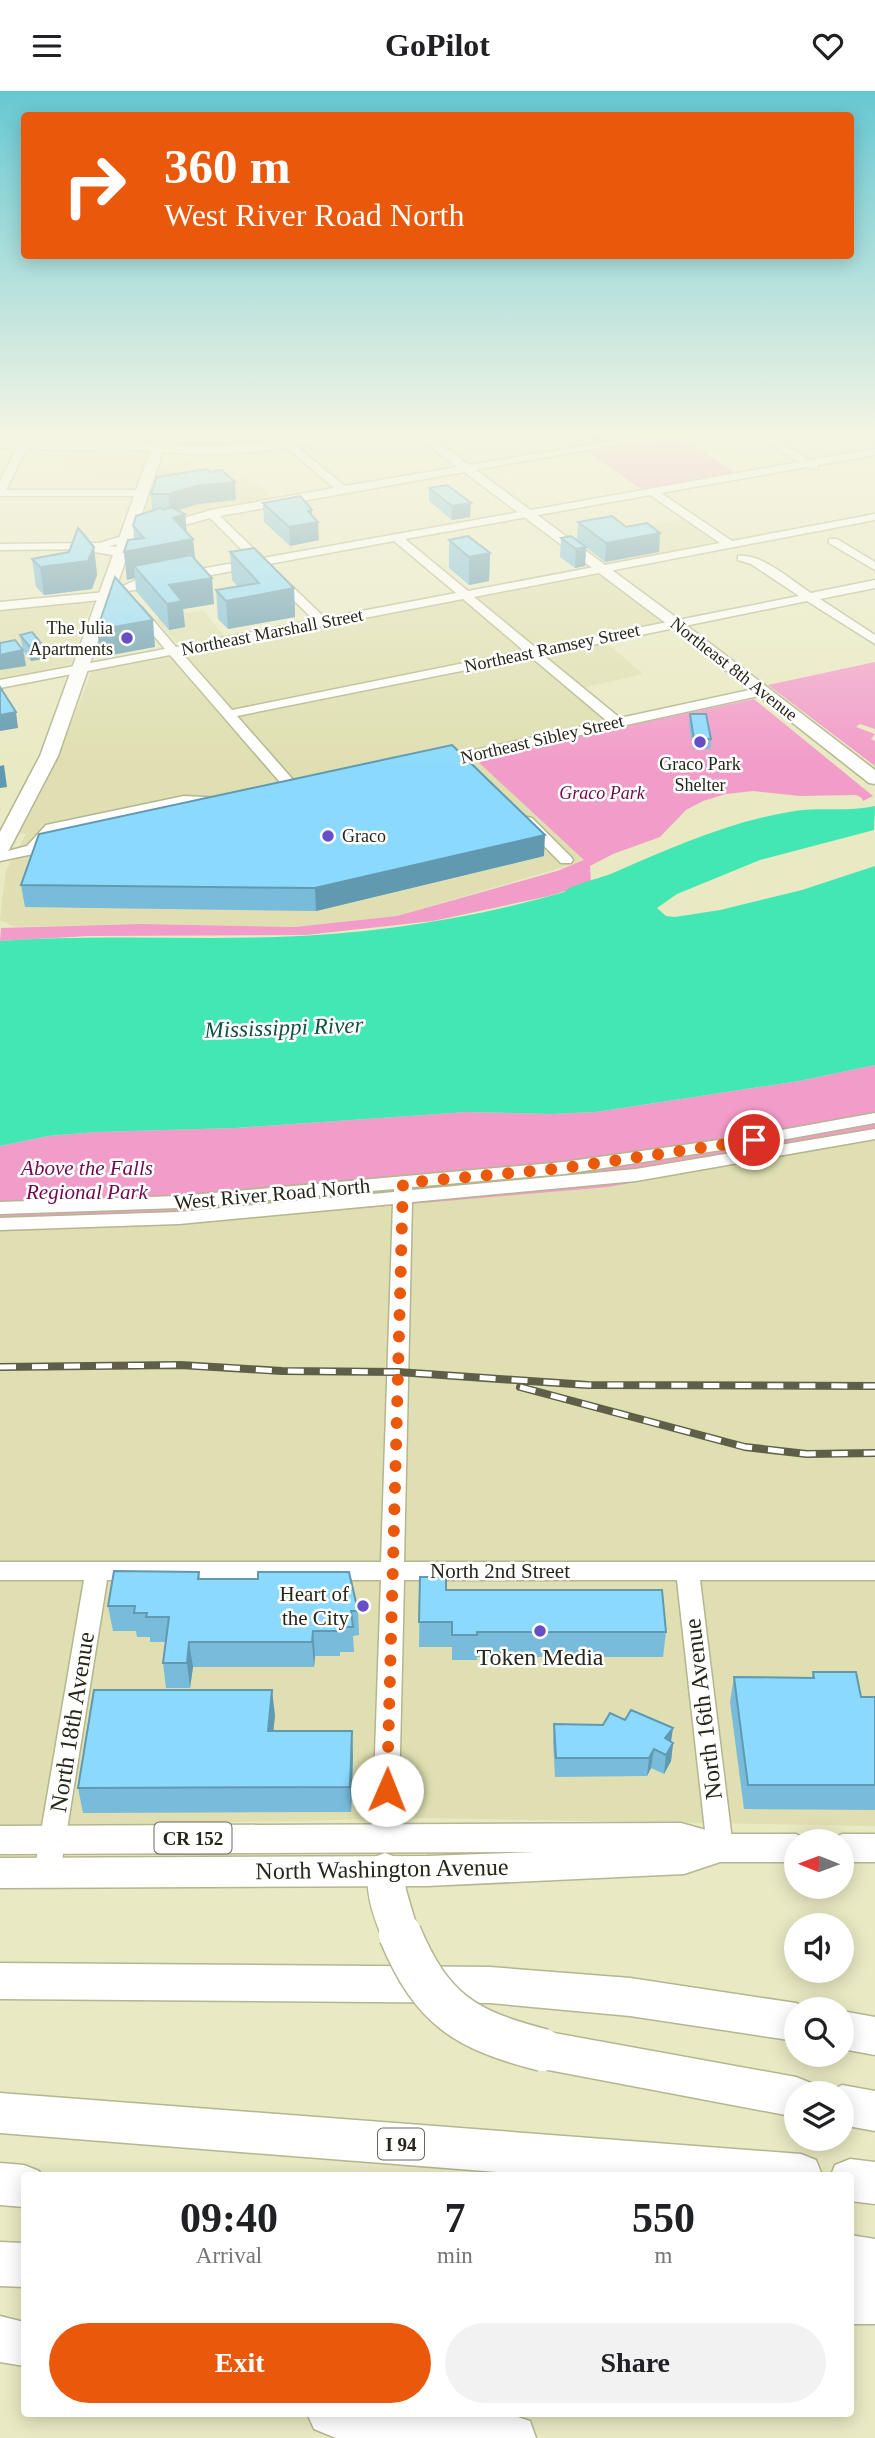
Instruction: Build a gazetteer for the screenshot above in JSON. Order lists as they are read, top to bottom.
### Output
{
  "streets": {
    "highway": ["I 94"],
    "main road": ["Northeast 8th Avenue", "CR 152", "North Washington Avenue"],
    "street": [
      "Northeast Marshall Street",
      "Northeast Ramsey Street",
      "Northeast Sibley Street",
      "West River Road North",
      "North 2nd Street",
      "North 16th Avenue",
      "North 18th Avenue"
    ]
  },
  "crossings": [
    ["Northeast Marshall Street", "Northeast 8th Avenue"],
    ["Northeast Ramsey Street", "Northeast 8th Avenue"],
    ["Northeast 8th Avenue", "Northeast Sibley Street"],
    ["North 2nd Street", "North 16th Avenue"],
    ["North 2nd Street", "North 18th Avenue"],
    ["North 16th Avenue", "North Washington Avenue"],
    ["North 18th Avenue", "North Washington Avenue"]
  ],
  "water": ["Mississippi River"],
  "parks": ["Graco Park", "Above the Falls Regional Park"],
  "places": [
    "The Julia Apartments",
    "Graco Park Shelter",
    "Graco",
    "Heart of the City",
    "Token Media"
  ],
  "north": "left",
  "page": {
    "header": "GoPilot",
    "turn": ["360 m", "West River Road North"],
    "eta": [
      "09:40",
      "Arrival",
      "7",
      "min",
      "550",
      "m"
    ],
    "buttons": ["Exit", "Share"]
  }
}
